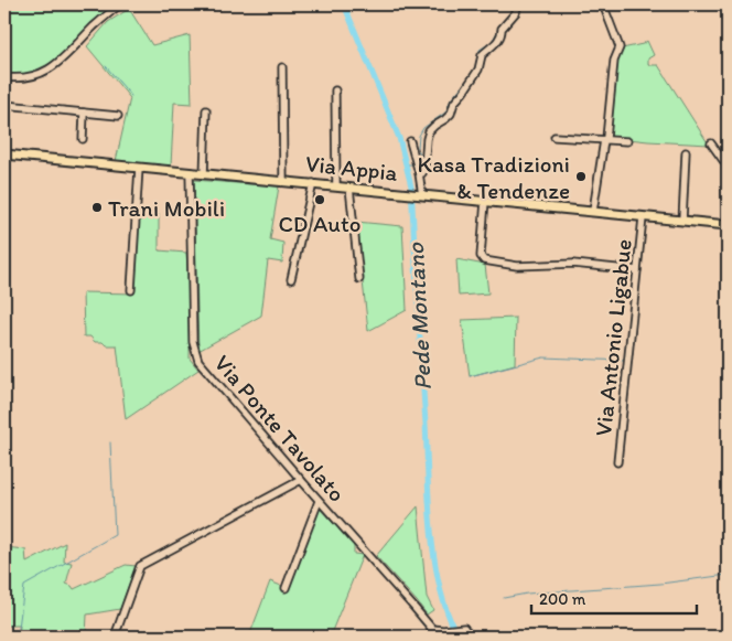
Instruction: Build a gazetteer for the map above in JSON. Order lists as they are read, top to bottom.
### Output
{
  "streets": {
    "main road": ["Via Appia"],
    "street": ["Via Antonio Ligabue", "Via Ponte Tavolato"]
  },
  "crossings": [
    ["Via Appia", "Via Antonio Ligabue"],
    ["Via Appia", "Via Ponte Tavolato"]
  ],
  "water": ["Pede Montano"],
  "places": ["Kasa Tradizioni & Tendenze", "CD Auto", "Trani Mobili"],
  "scale_bar": "200 m"
}
